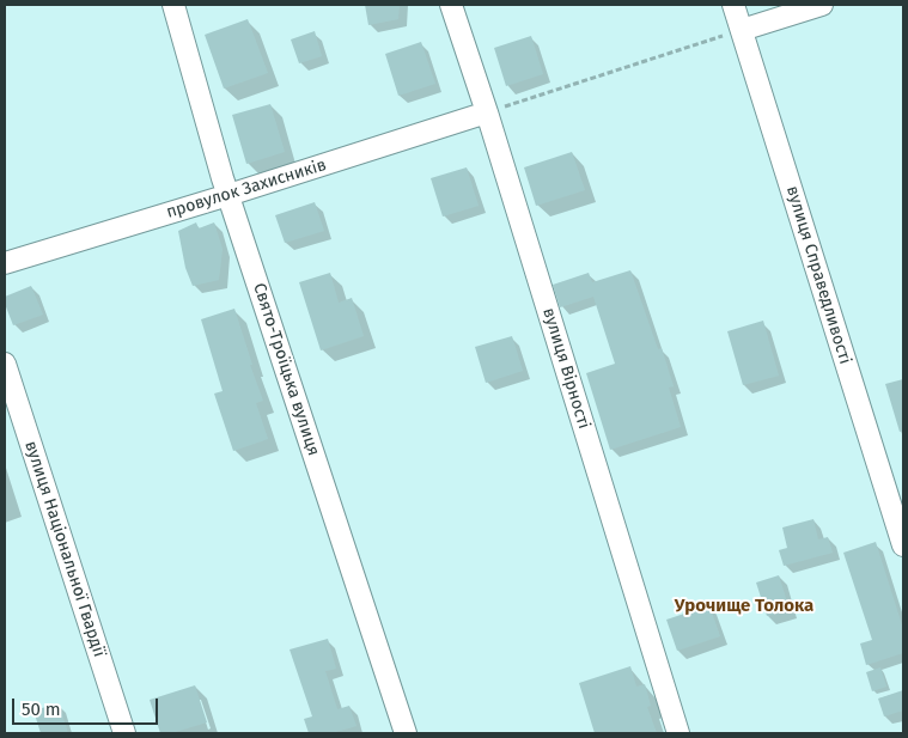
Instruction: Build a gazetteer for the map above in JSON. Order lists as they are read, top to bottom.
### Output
{
  "streets": {
    "street": [
      "провулок Захисників",
      "вулиця Справедливості",
      "вулиця Вірності",
      "Свято-Троїцька вулиця",
      "вулиця Національної Гвардії"
    ]
  },
  "crossings": [
    ["провулок Захисників", "вулиця Вірності"],
    ["провулок Захисників", "Свято-Троїцька вулиця"]
  ],
  "districts": ["Урочище Толока"],
  "scale_bar": "50 m"
}
